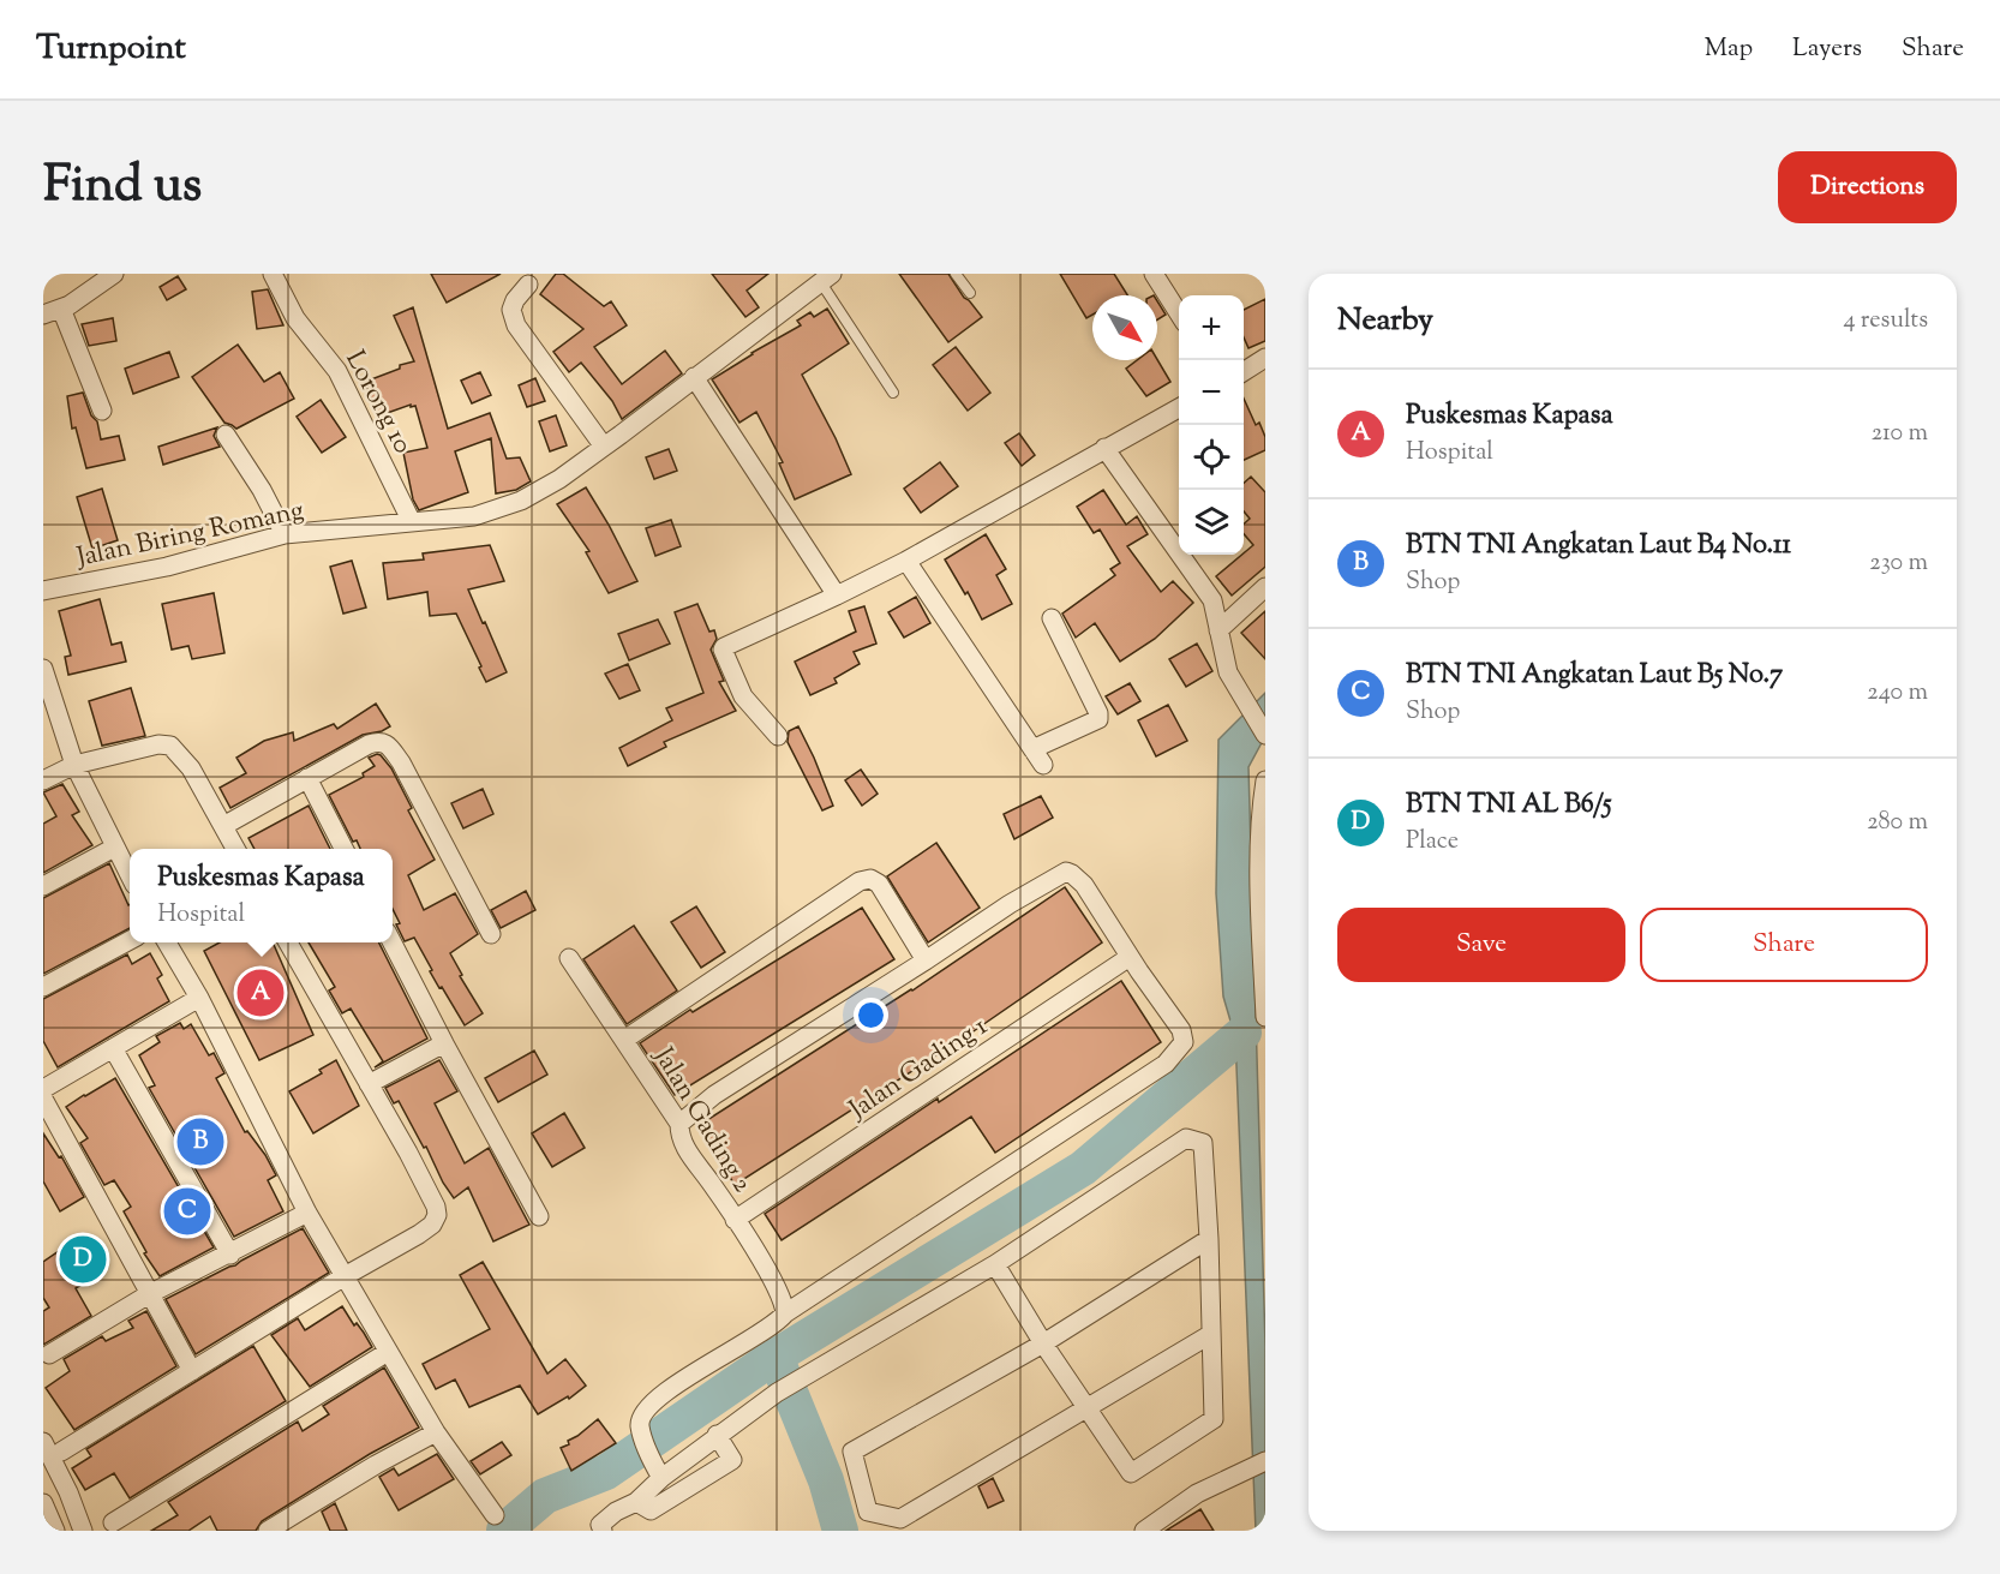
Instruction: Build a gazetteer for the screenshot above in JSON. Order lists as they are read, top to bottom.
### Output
{
  "streets": {
    "street": [
      "Lorong 10",
      "Jalan Biring Romang",
      "Jalan Gading 1",
      "Jalan Gading 2"
    ]
  },
  "crossings": [
    ["Lorong 10", "Jalan Biring Romang"],
    ["Jalan Gading 1", "Jalan Gading 2"]
  ],
  "north": "bottom right",
  "page": {
    "header": "Turnpoint",
    "nav": ["Map", "Layers", "Share"],
    "title": "Find us",
    "buttons": [
      "Directions",
      ["Save", "Share"]
    ],
    "heading": ["Nearby", "4 results"],
    "map_buttons": ["+", "−"],
    "list": [
      {
        "mark": "A",
        "name": "Puskesmas Kapasa",
        "note": "Hospital",
        "value": "210 m"
      },
      {
        "mark": "B",
        "name": "BTN TNI Angkatan Laut B4 No.11",
        "note": "Shop",
        "value": "230 m"
      },
      {
        "mark": "C",
        "name": "BTN TNI Angkatan Laut B5 No.7",
        "note": "Shop",
        "value": "240 m"
      },
      {
        "mark": "D",
        "name": "BTN TNI AL B6/5",
        "note": "Place",
        "value": "280 m"
      }
    ],
    "popup": ["Puskesmas Kapasa", "Hospital"],
    "pins": [
      "A",
      "B",
      "C",
      "D"
    ]
  }
}
